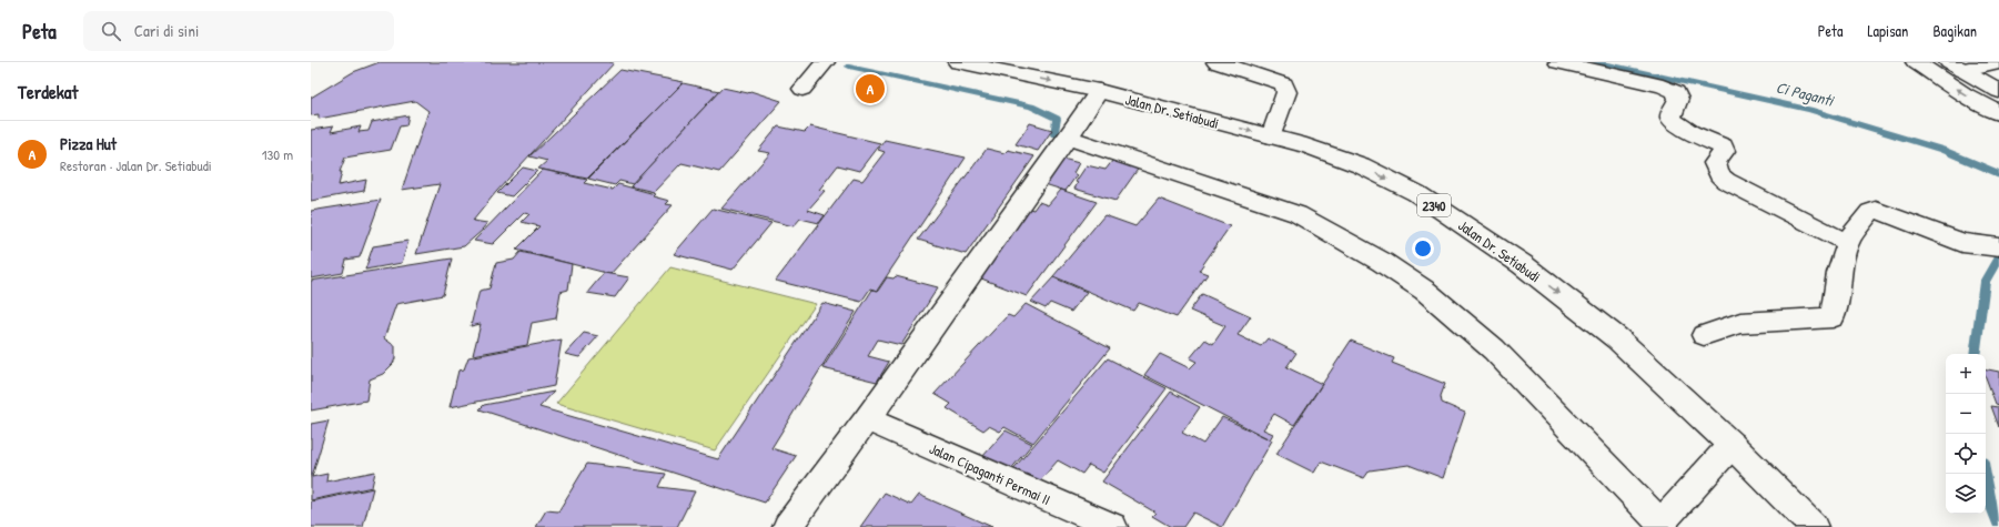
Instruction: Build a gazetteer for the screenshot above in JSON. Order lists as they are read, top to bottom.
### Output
{
  "streets": {
    "street": ["Jalan Dr. Setiabudi", "2340", "Jalan Cipaganti Permai II"]
  },
  "water": ["Ci Paganti"],
  "page": {
    "header": "Peta",
    "search": "Cari di sini",
    "nav": ["Peta", "Lapisan", "Bagikan"],
    "heading": "Terdekat",
    "pins": "A",
    "list": [
      {
        "mark": "A",
        "name": "Pizza Hut",
        "note": "Restoran · Jalan Dr. Setiabudi",
        "value": "130 m"
      }
    ],
    "map_buttons": ["+", "−"]
  }
}
